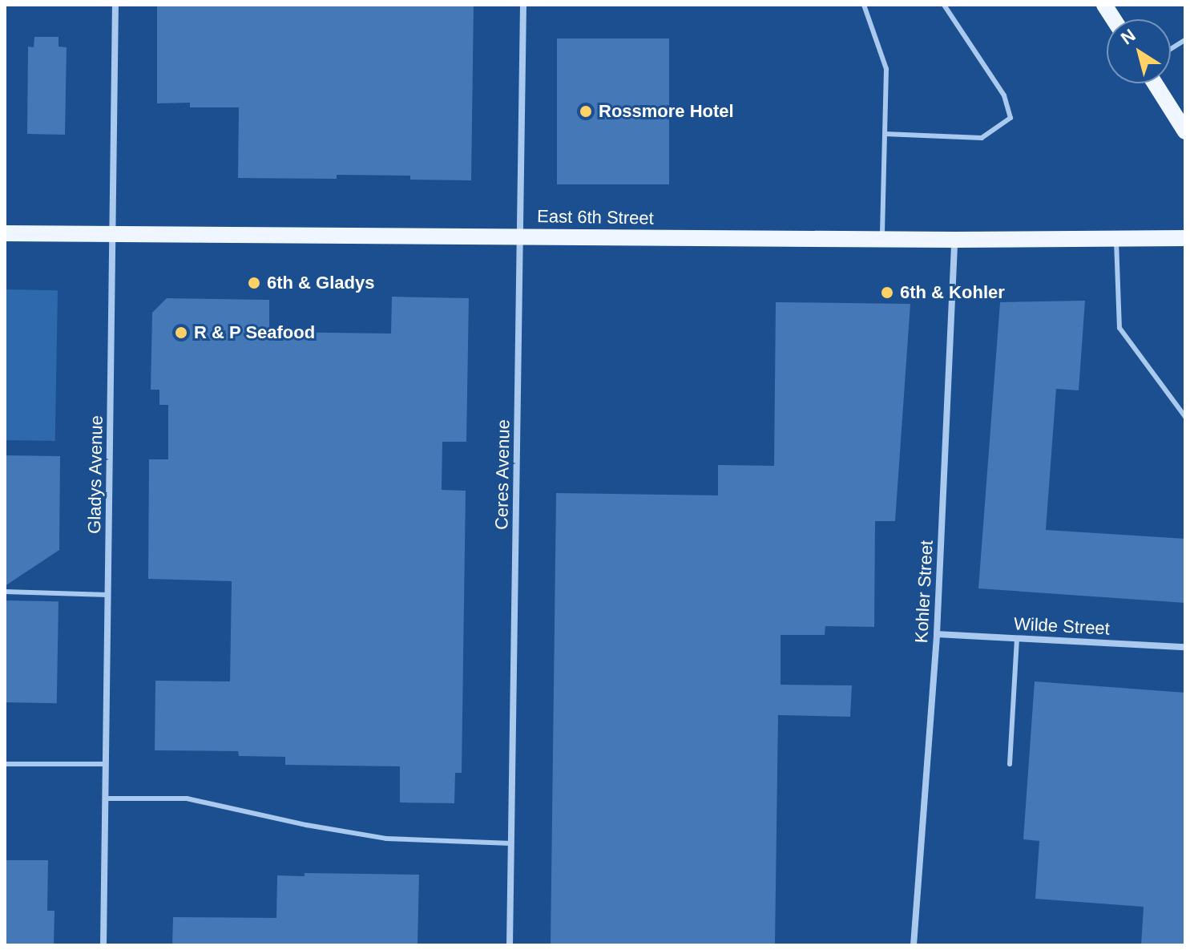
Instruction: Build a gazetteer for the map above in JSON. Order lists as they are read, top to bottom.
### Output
{
  "streets": {
    "main road": ["East 6th Street"],
    "street": [
      "Gladys Avenue",
      "Ceres Avenue",
      "Kohler Street",
      "Wilde Street"
    ]
  },
  "crossings": [
    ["East 6th Street", "Gladys Avenue"],
    ["East 6th Street", "Ceres Avenue"],
    ["East 6th Street", "Kohler Street"],
    ["Kohler Street", "Wilde Street"]
  ],
  "places": [
    "Rossmore Hotel",
    "6th & Gladys",
    "6th & Kohler",
    "R & P Seafood"
  ],
  "north": "top left"
}
